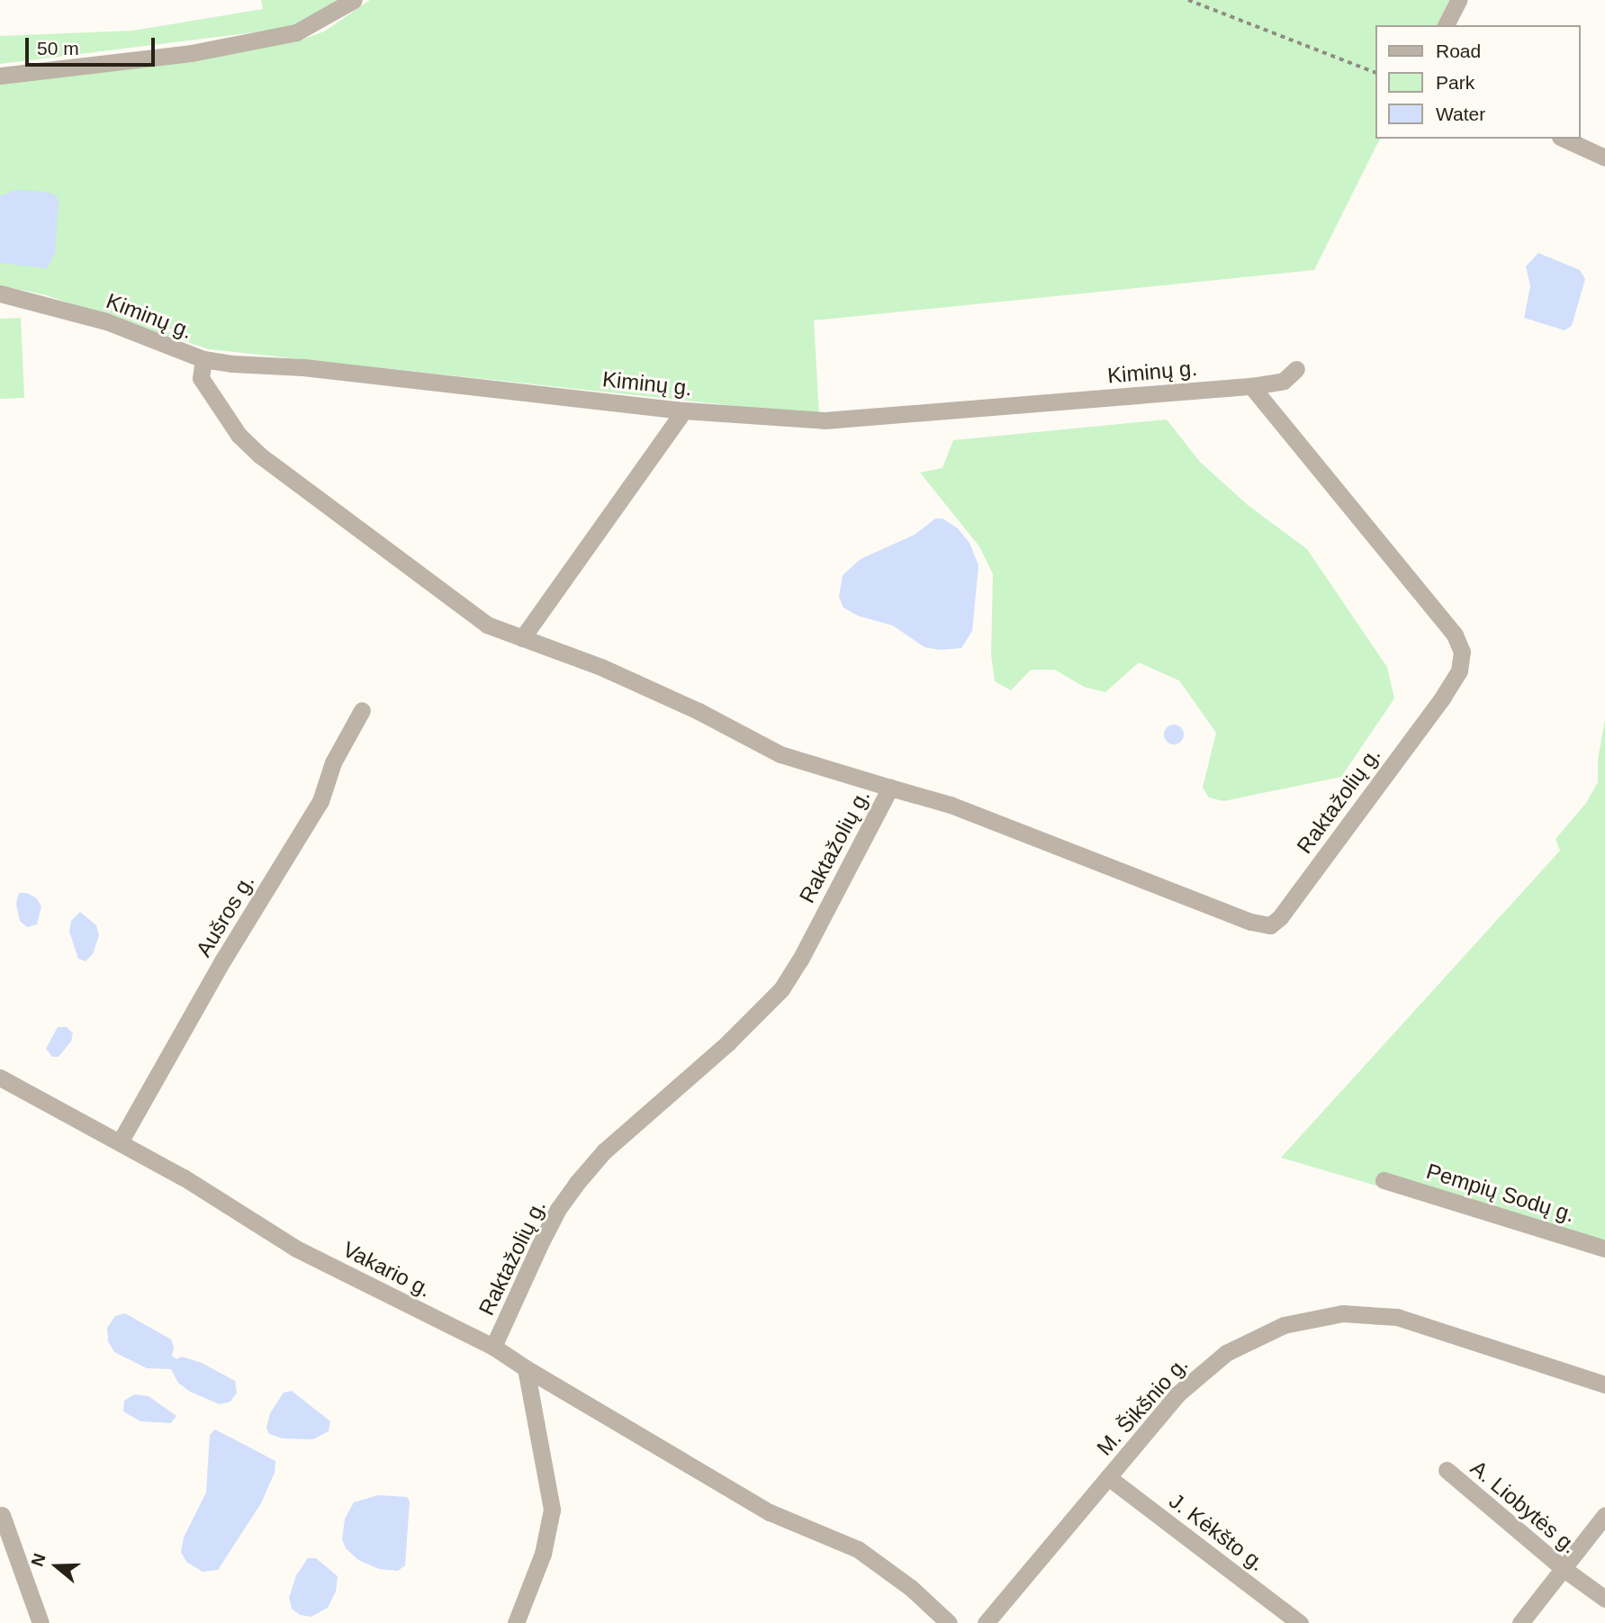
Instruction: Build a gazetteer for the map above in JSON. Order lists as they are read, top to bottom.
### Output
{
  "streets": {
    "street": [
      "Kiminų g.",
      "Raktažolių g.",
      "Aušros g.",
      "Pempių Sodų g.",
      "Vakario g.",
      "M. Šikšnio g.",
      "A. Liobytės g.",
      "J. Kėkšto g."
    ]
  },
  "crossings": [
    ["Kiminų g.", "Raktažolių g."],
    ["Raktažolių g.", "Vakario g."],
    ["Aušros g.", "Vakario g."],
    ["M. Šikšnio g.", "J. Kėkšto g."]
  ],
  "legend": ["Road", "Park", "Water"],
  "scale_bar": "50 m",
  "north": "left"
}
